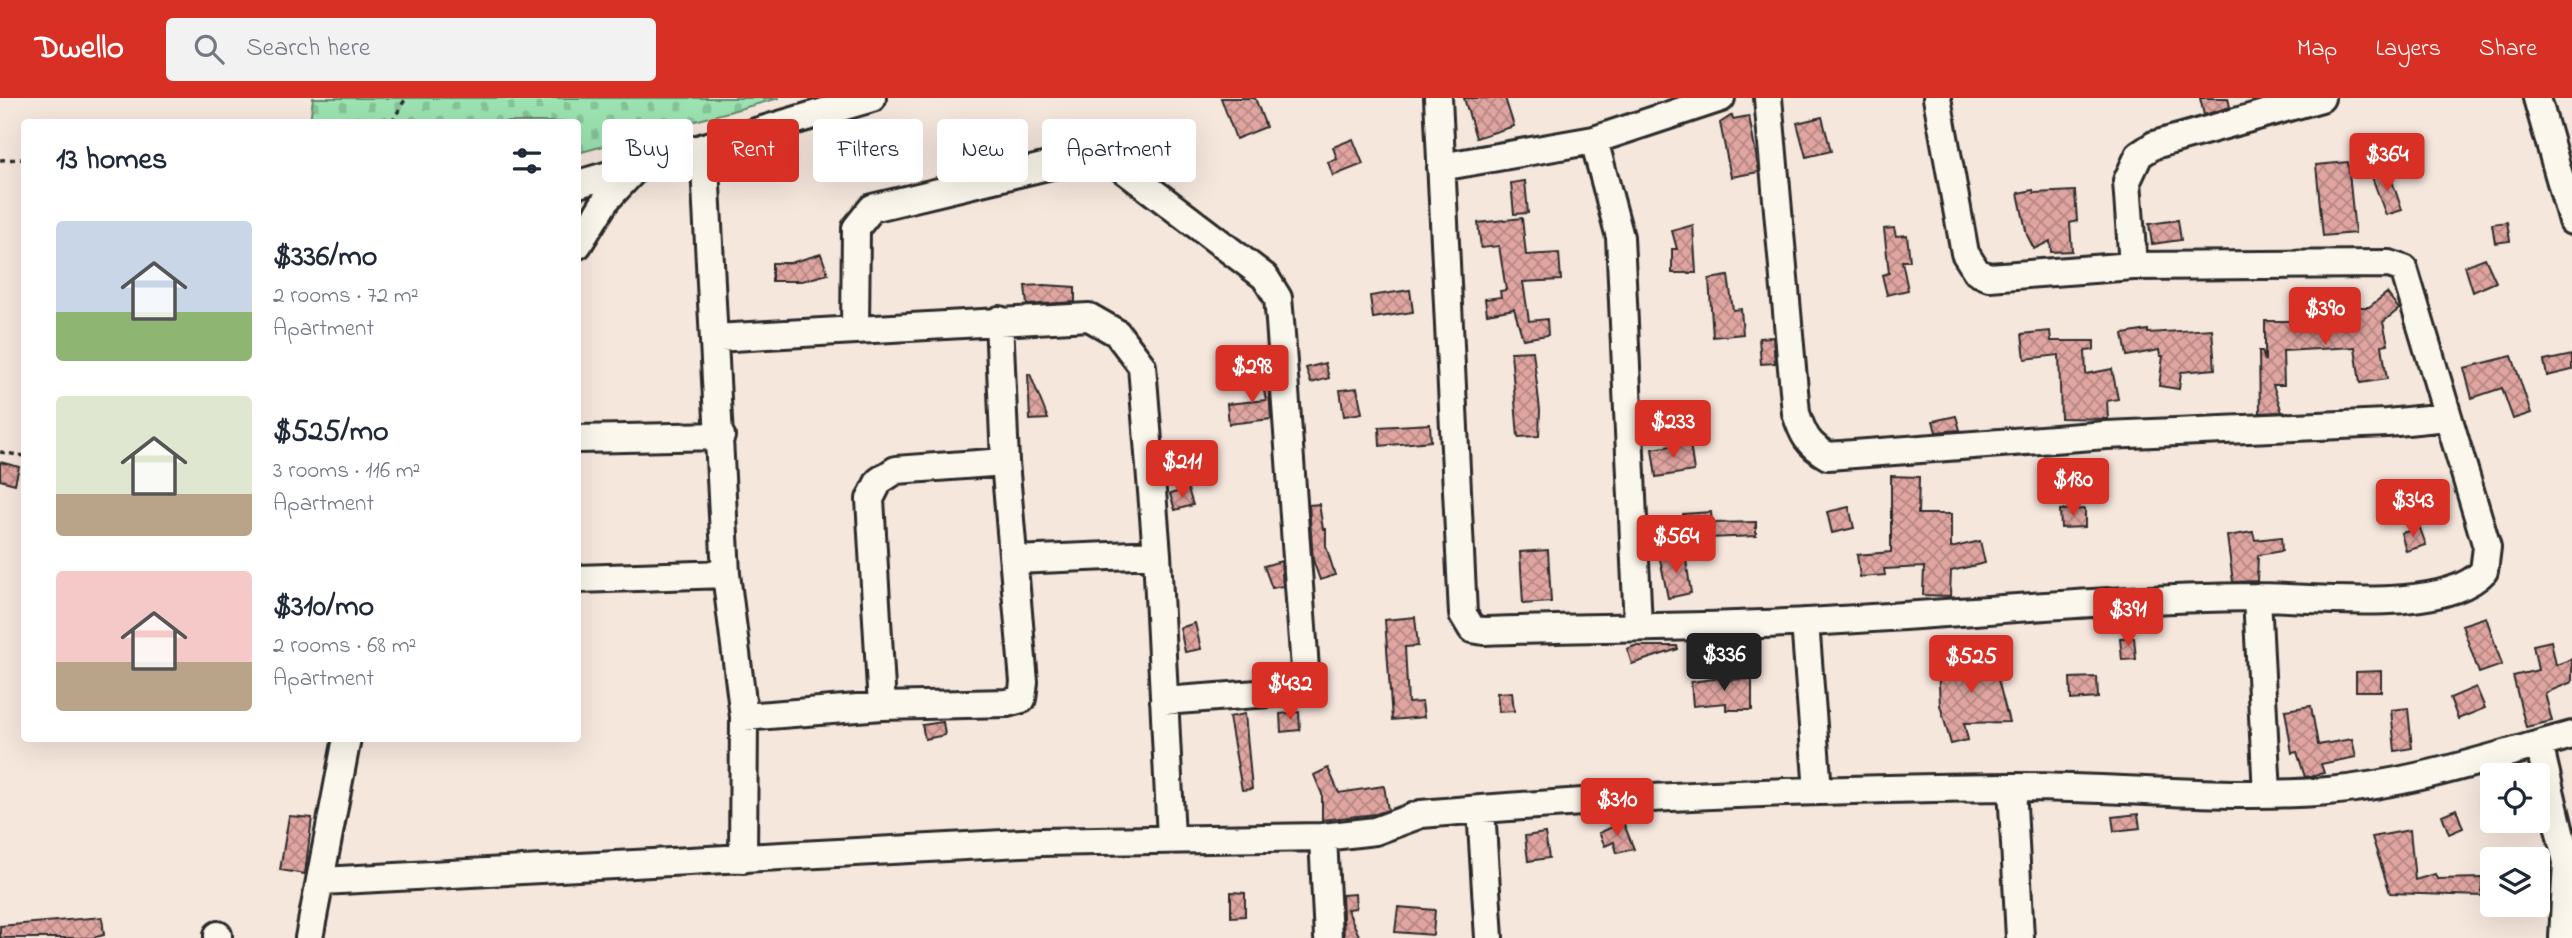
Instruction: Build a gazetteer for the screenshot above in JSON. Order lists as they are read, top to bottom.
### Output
{
  "page": {
    "header": "Dwello",
    "search": "Search here",
    "nav": ["Map", "Layers", "Share"],
    "chip": [
      "Buy",
      "Rent",
      "Filters",
      "New",
      "Apartment"
    ],
    "heading": "13 homes",
    "price": [
      "$364",
      "$390",
      "$298",
      "$233",
      "$211",
      "$180",
      "$343",
      "$564",
      "$391",
      "$336",
      "$525",
      "$432",
      "$310"
    ],
    "list": [
      {
        "name": "$336/mo",
        "note": "2 rooms · 72 m² · Apartment"
      },
      {
        "name": "$525/mo",
        "note": "3 rooms · 116 m² · Apartment"
      },
      {
        "name": "$310/mo",
        "note": "2 rooms · 68 m² · Apartment"
      }
    ]
  }
}
